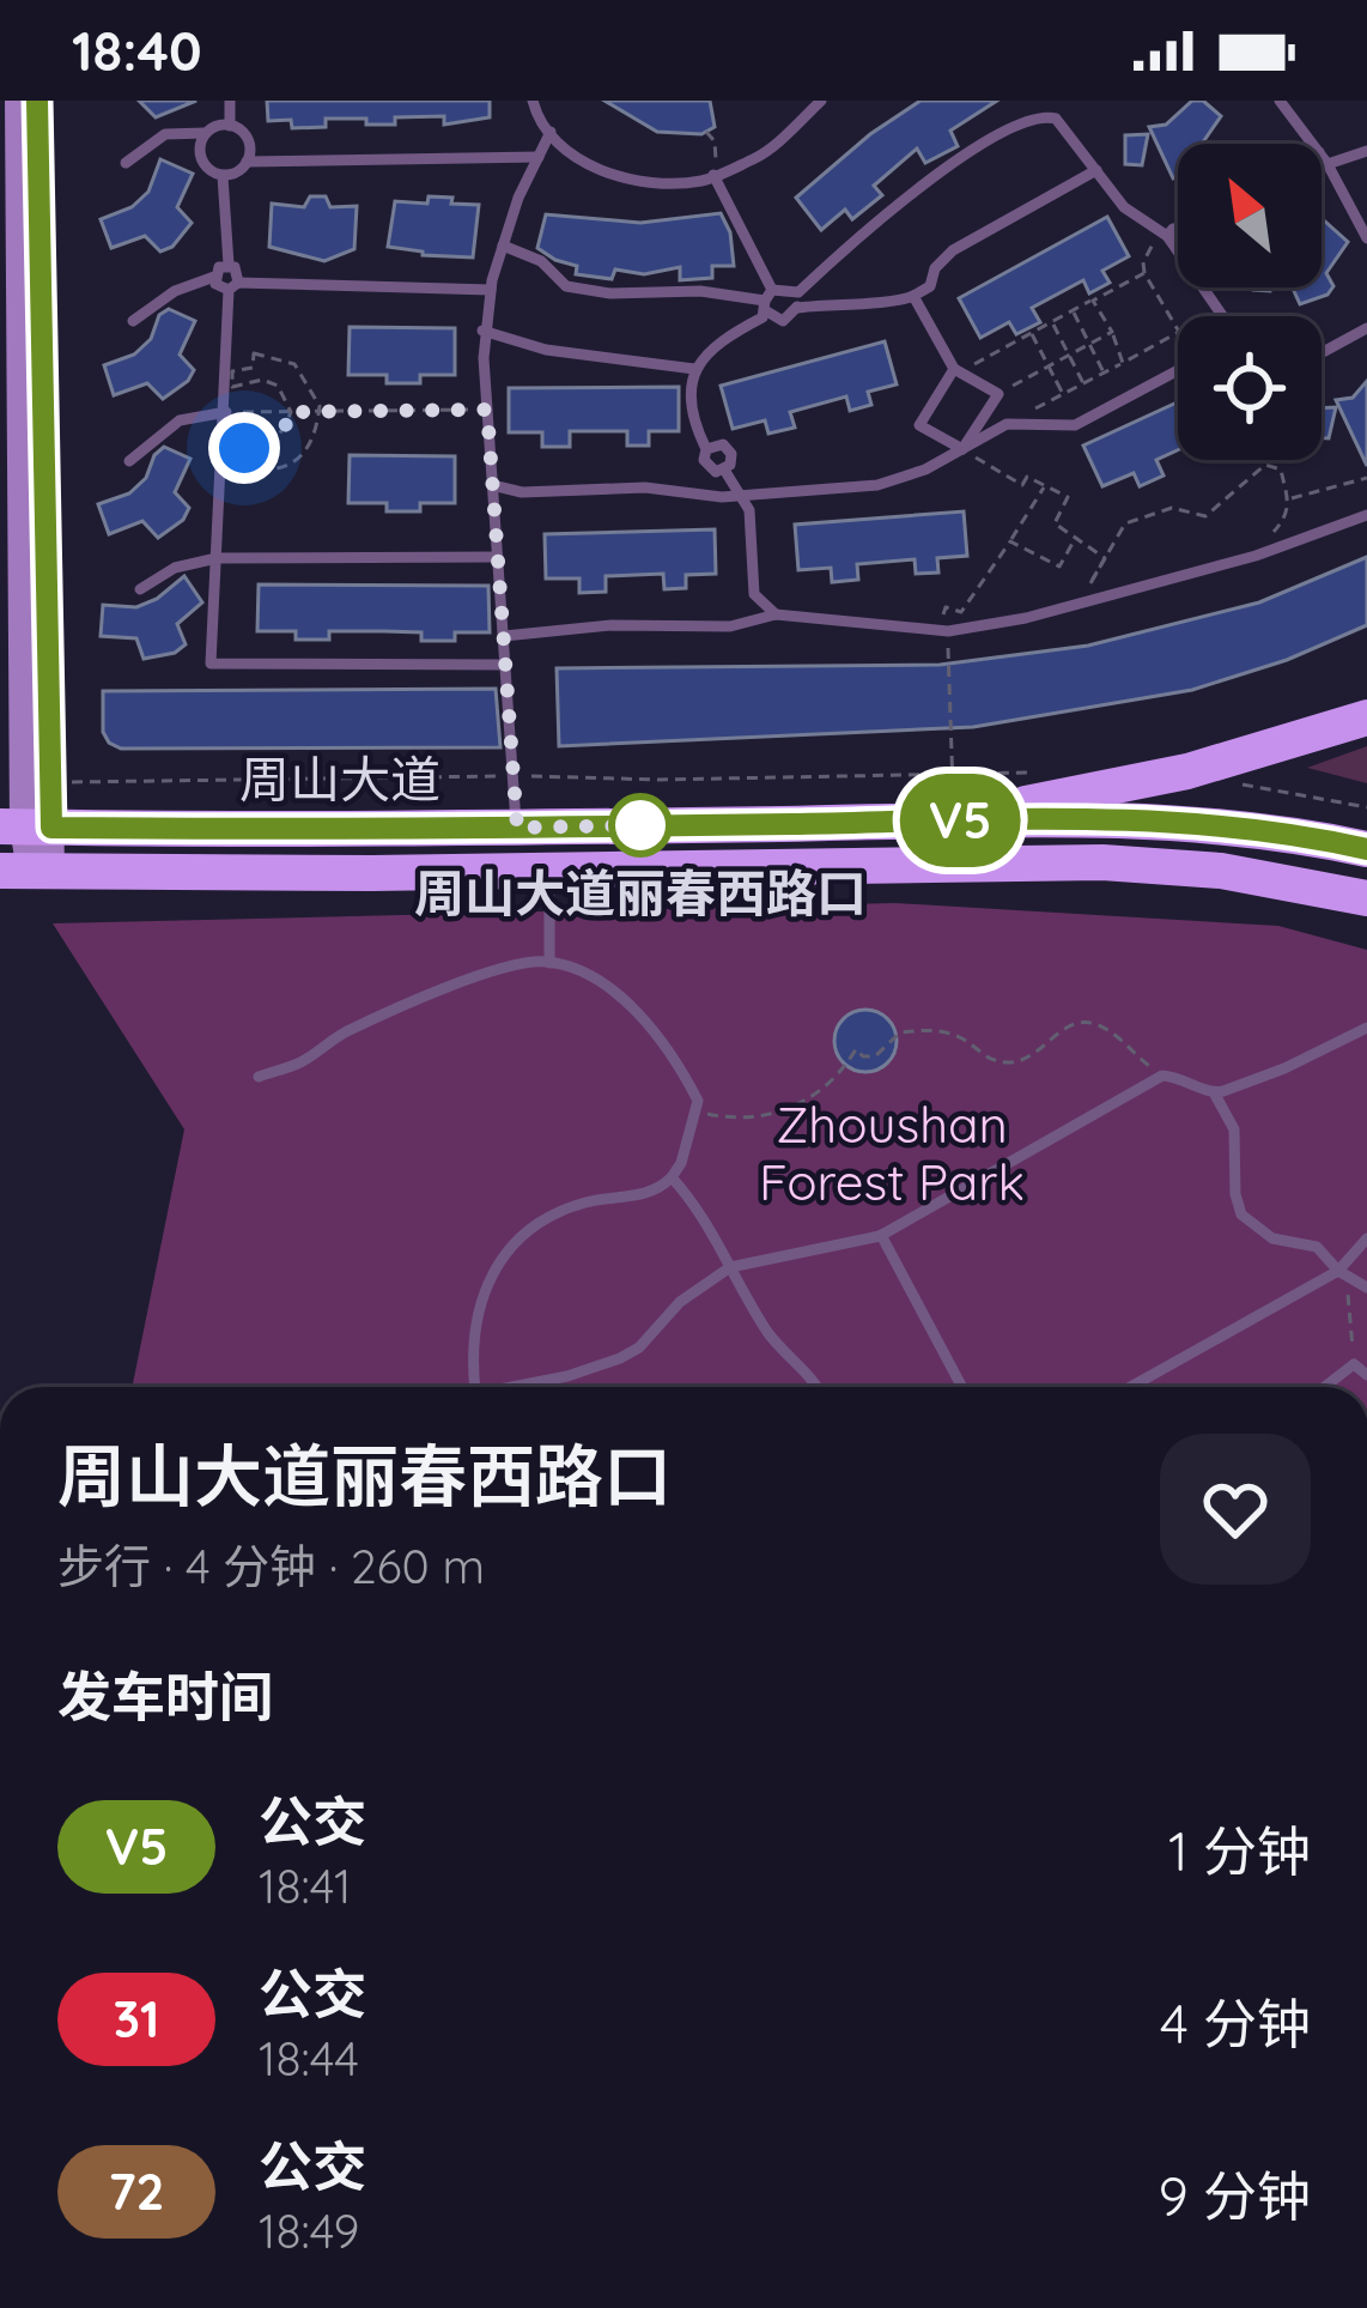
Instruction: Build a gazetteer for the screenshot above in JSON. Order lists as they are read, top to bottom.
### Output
{
  "streets": {
    "main road": ["周山大道"]
  },
  "parks": ["Zhoushan Forest Park"],
  "places": ["周山大道丽春西路口"],
  "lines": ["bus line V5"],
  "north": "top left",
  "page": {
    "status": "18:40",
    "on_map": "V5",
    "heading": [
      ["周山大道丽春西路口", "步行 · 4 分钟 · 260 m"],
      "发车时间"
    ],
    "list": [
      {
        "mark": "V5",
        "name": "公交",
        "note": "18:41",
        "value": "1 分钟"
      },
      {
        "mark": "31",
        "name": "公交",
        "note": "18:44",
        "value": "4 分钟"
      },
      {
        "mark": "72",
        "name": "公交",
        "note": "18:49",
        "value": "9 分钟"
      }
    ]
  }
}
